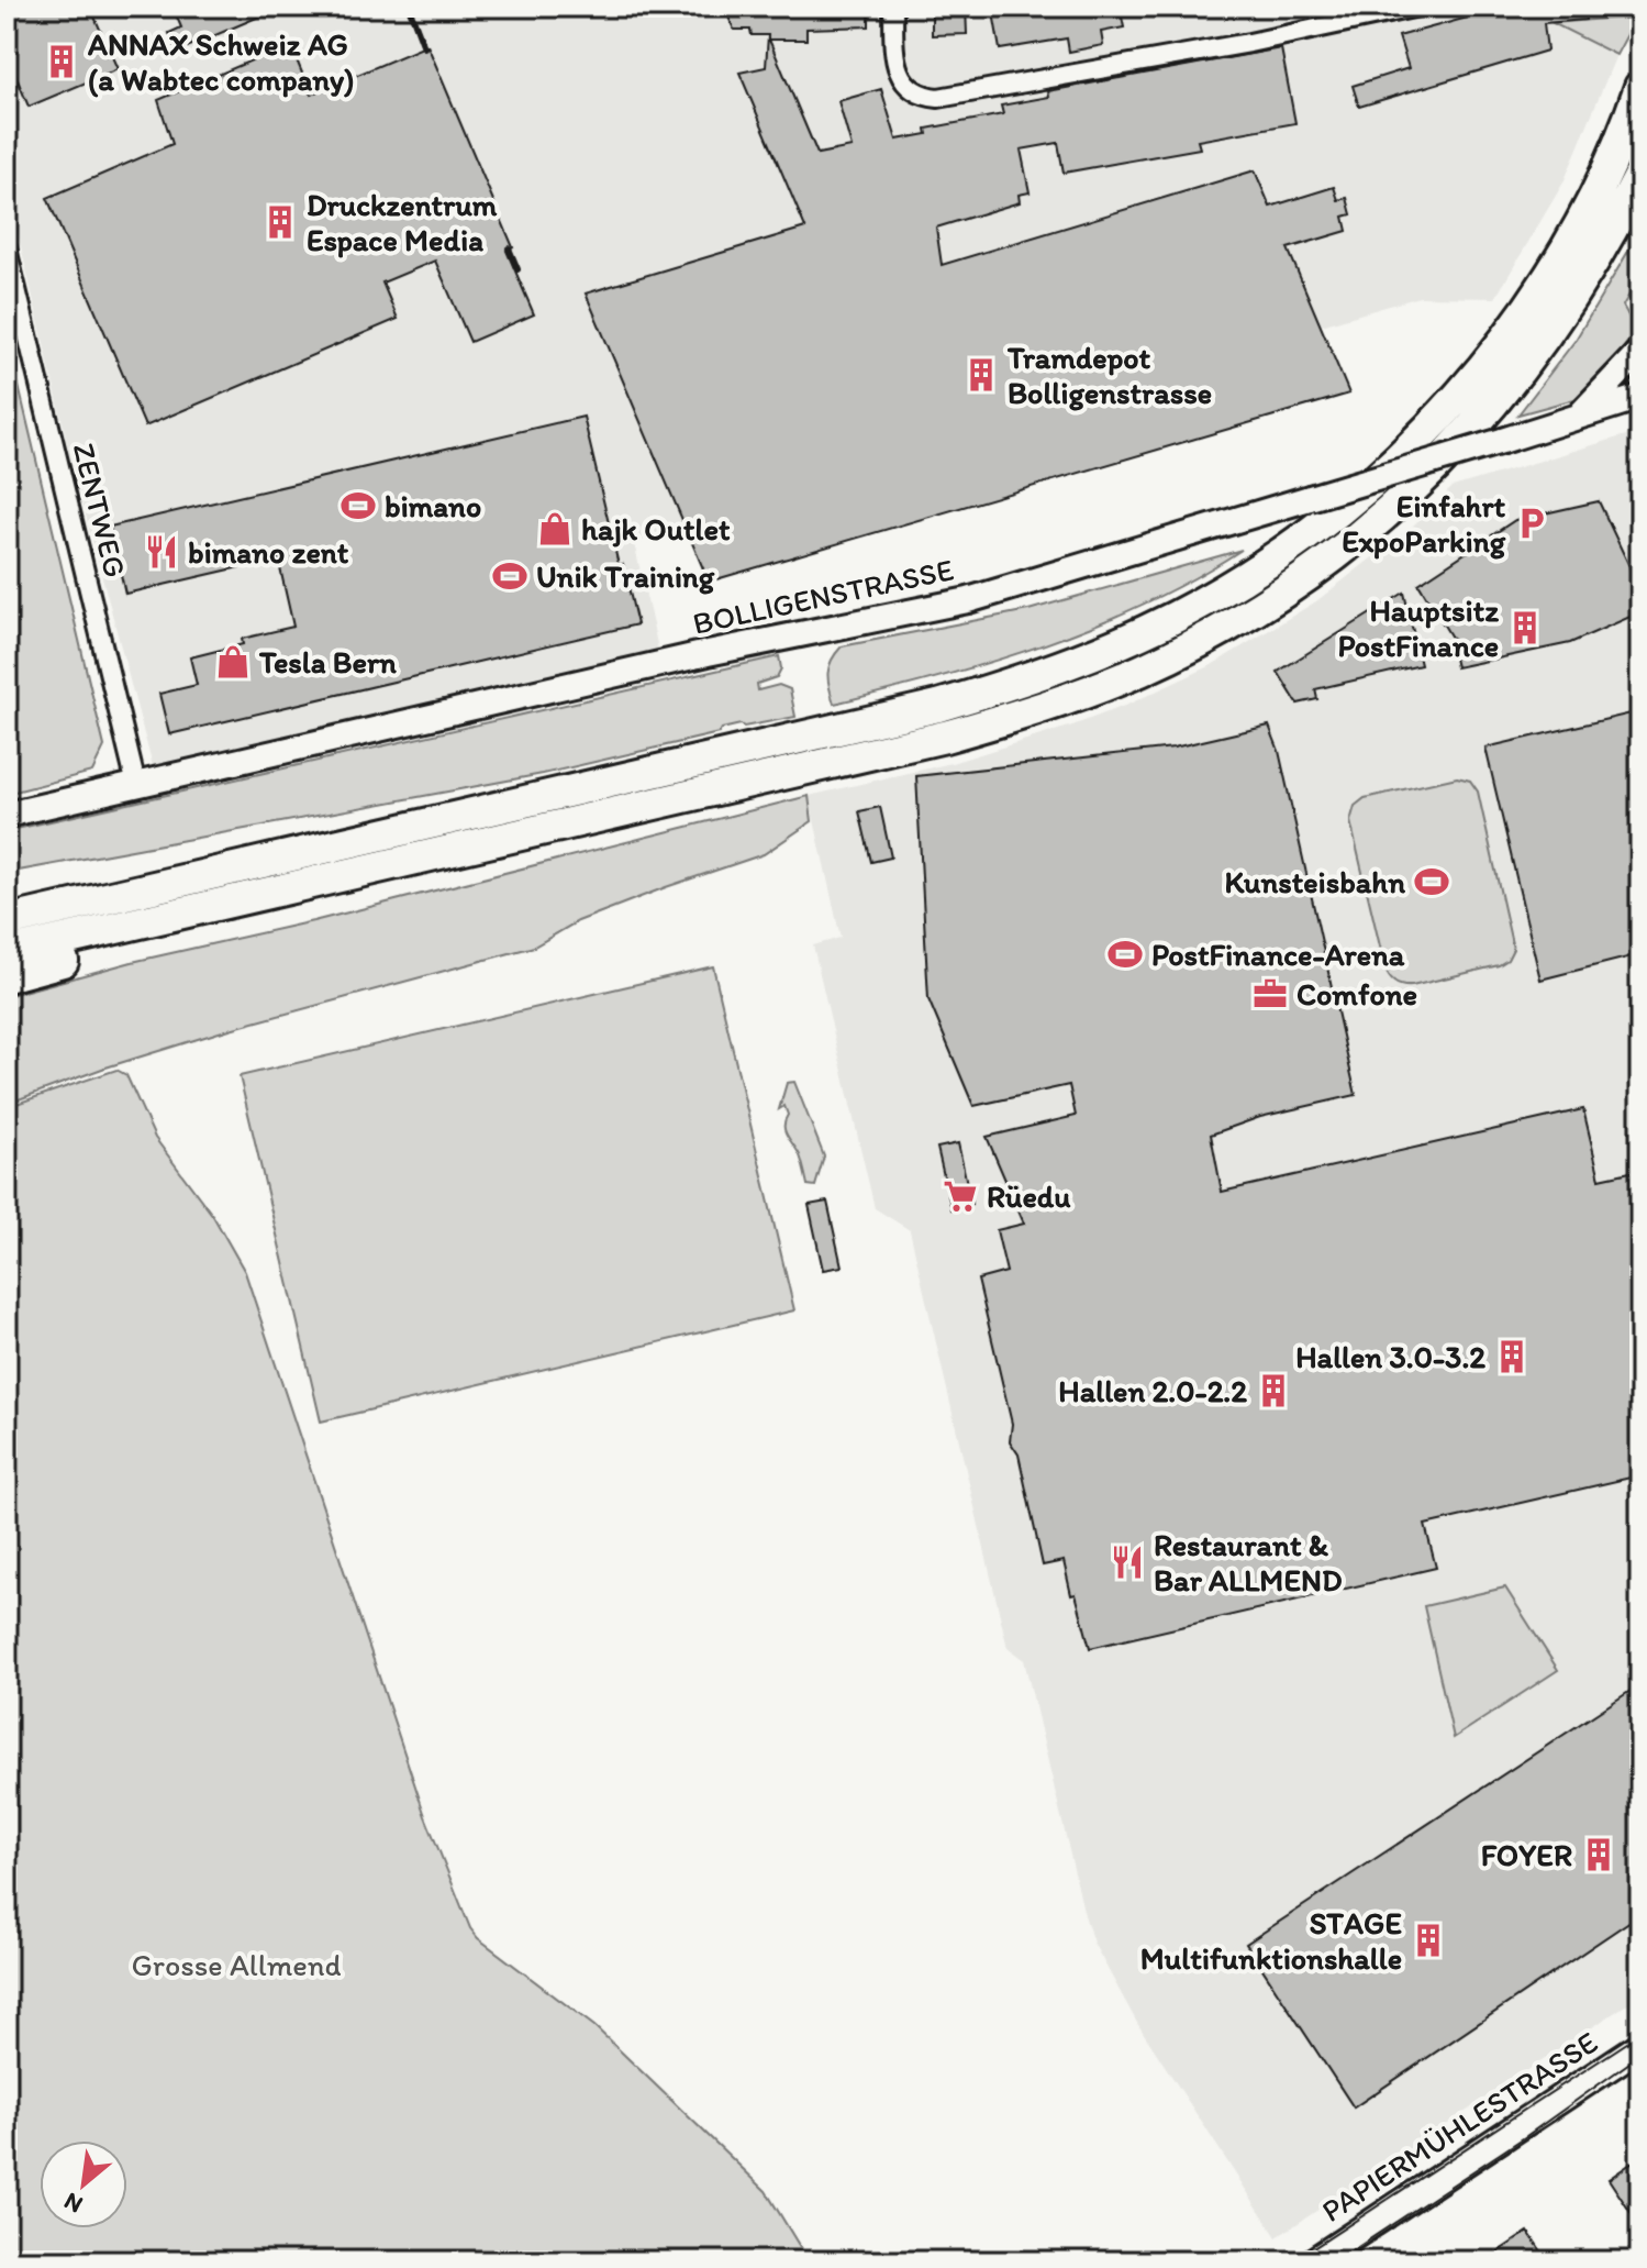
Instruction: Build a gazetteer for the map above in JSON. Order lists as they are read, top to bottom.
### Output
{
  "streets": {
    "main road": ["BOLLIGENSTRASSE", "PAPIERMÜHLESTRASSE"],
    "street": ["ZENTWEG"]
  },
  "crossings": [
    ["ZENTWEG", "BOLLIGENSTRASSE"]
  ],
  "parks": ["Grosse Allmend"],
  "places": {
    "building": [
      "ANNAX Schweiz AG (a Wabtec company)",
      "Druckzentrum Espace Media",
      "Tramdepot Bolligenstrasse",
      "Hauptsitz PostFinance",
      "Hallen 3.0-3.2",
      "Hallen 2.0-2.2",
      "FOYER",
      "STAGE Multifunktionshalle"
    ],
    "sports": [
      "bimano",
      "Unik Training",
      "Kunsteisbahn",
      "PostFinance-Arena"
    ],
    "parking": ["Einfahrt ExpoParking"],
    "shop": ["hajk Outlet", "Tesla Bern"],
    "restaurant": ["bimano zent", "Restaurant & Bar ALLMEND"],
    "office": ["Comfone"],
    "supermarket": ["Rüedu"]
  },
  "north": "bottom left"
}
